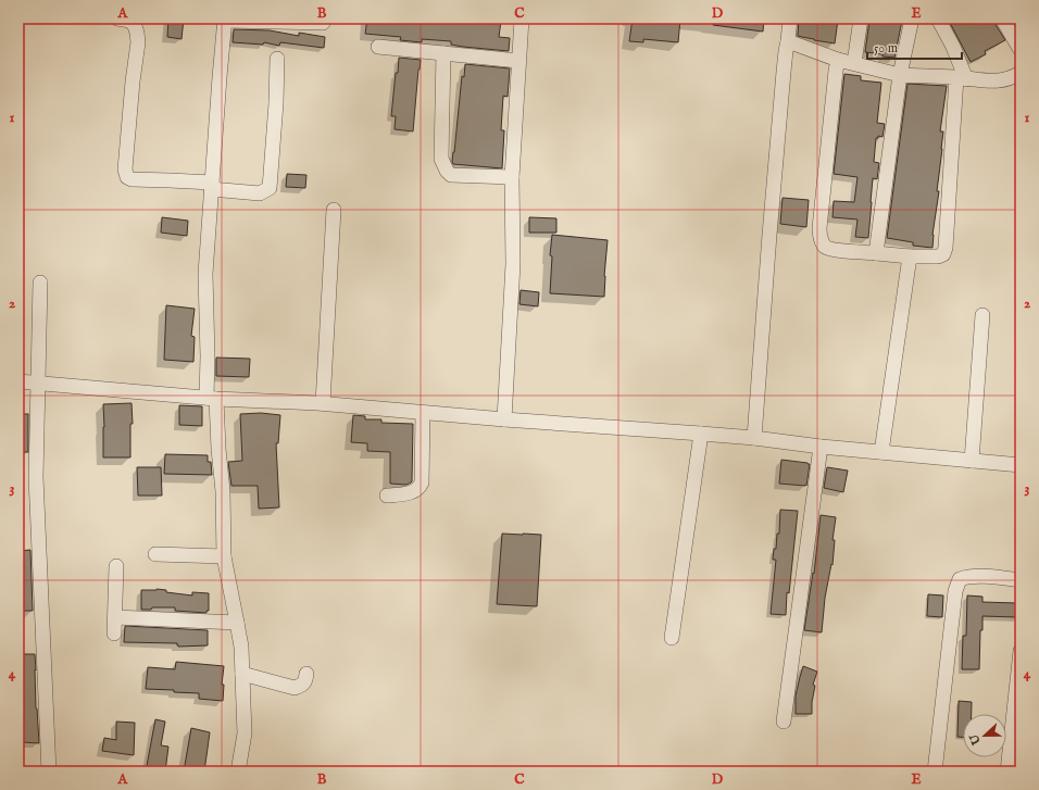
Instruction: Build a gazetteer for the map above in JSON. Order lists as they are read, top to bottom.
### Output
{
  "scale_bar": "50 m",
  "north": "left",
  "grid": {
    "columns": [
      "A",
      "B",
      "C",
      "D",
      "E"
    ],
    "rows": [
      "1",
      "2",
      "3",
      "4"
    ]
  }
}
